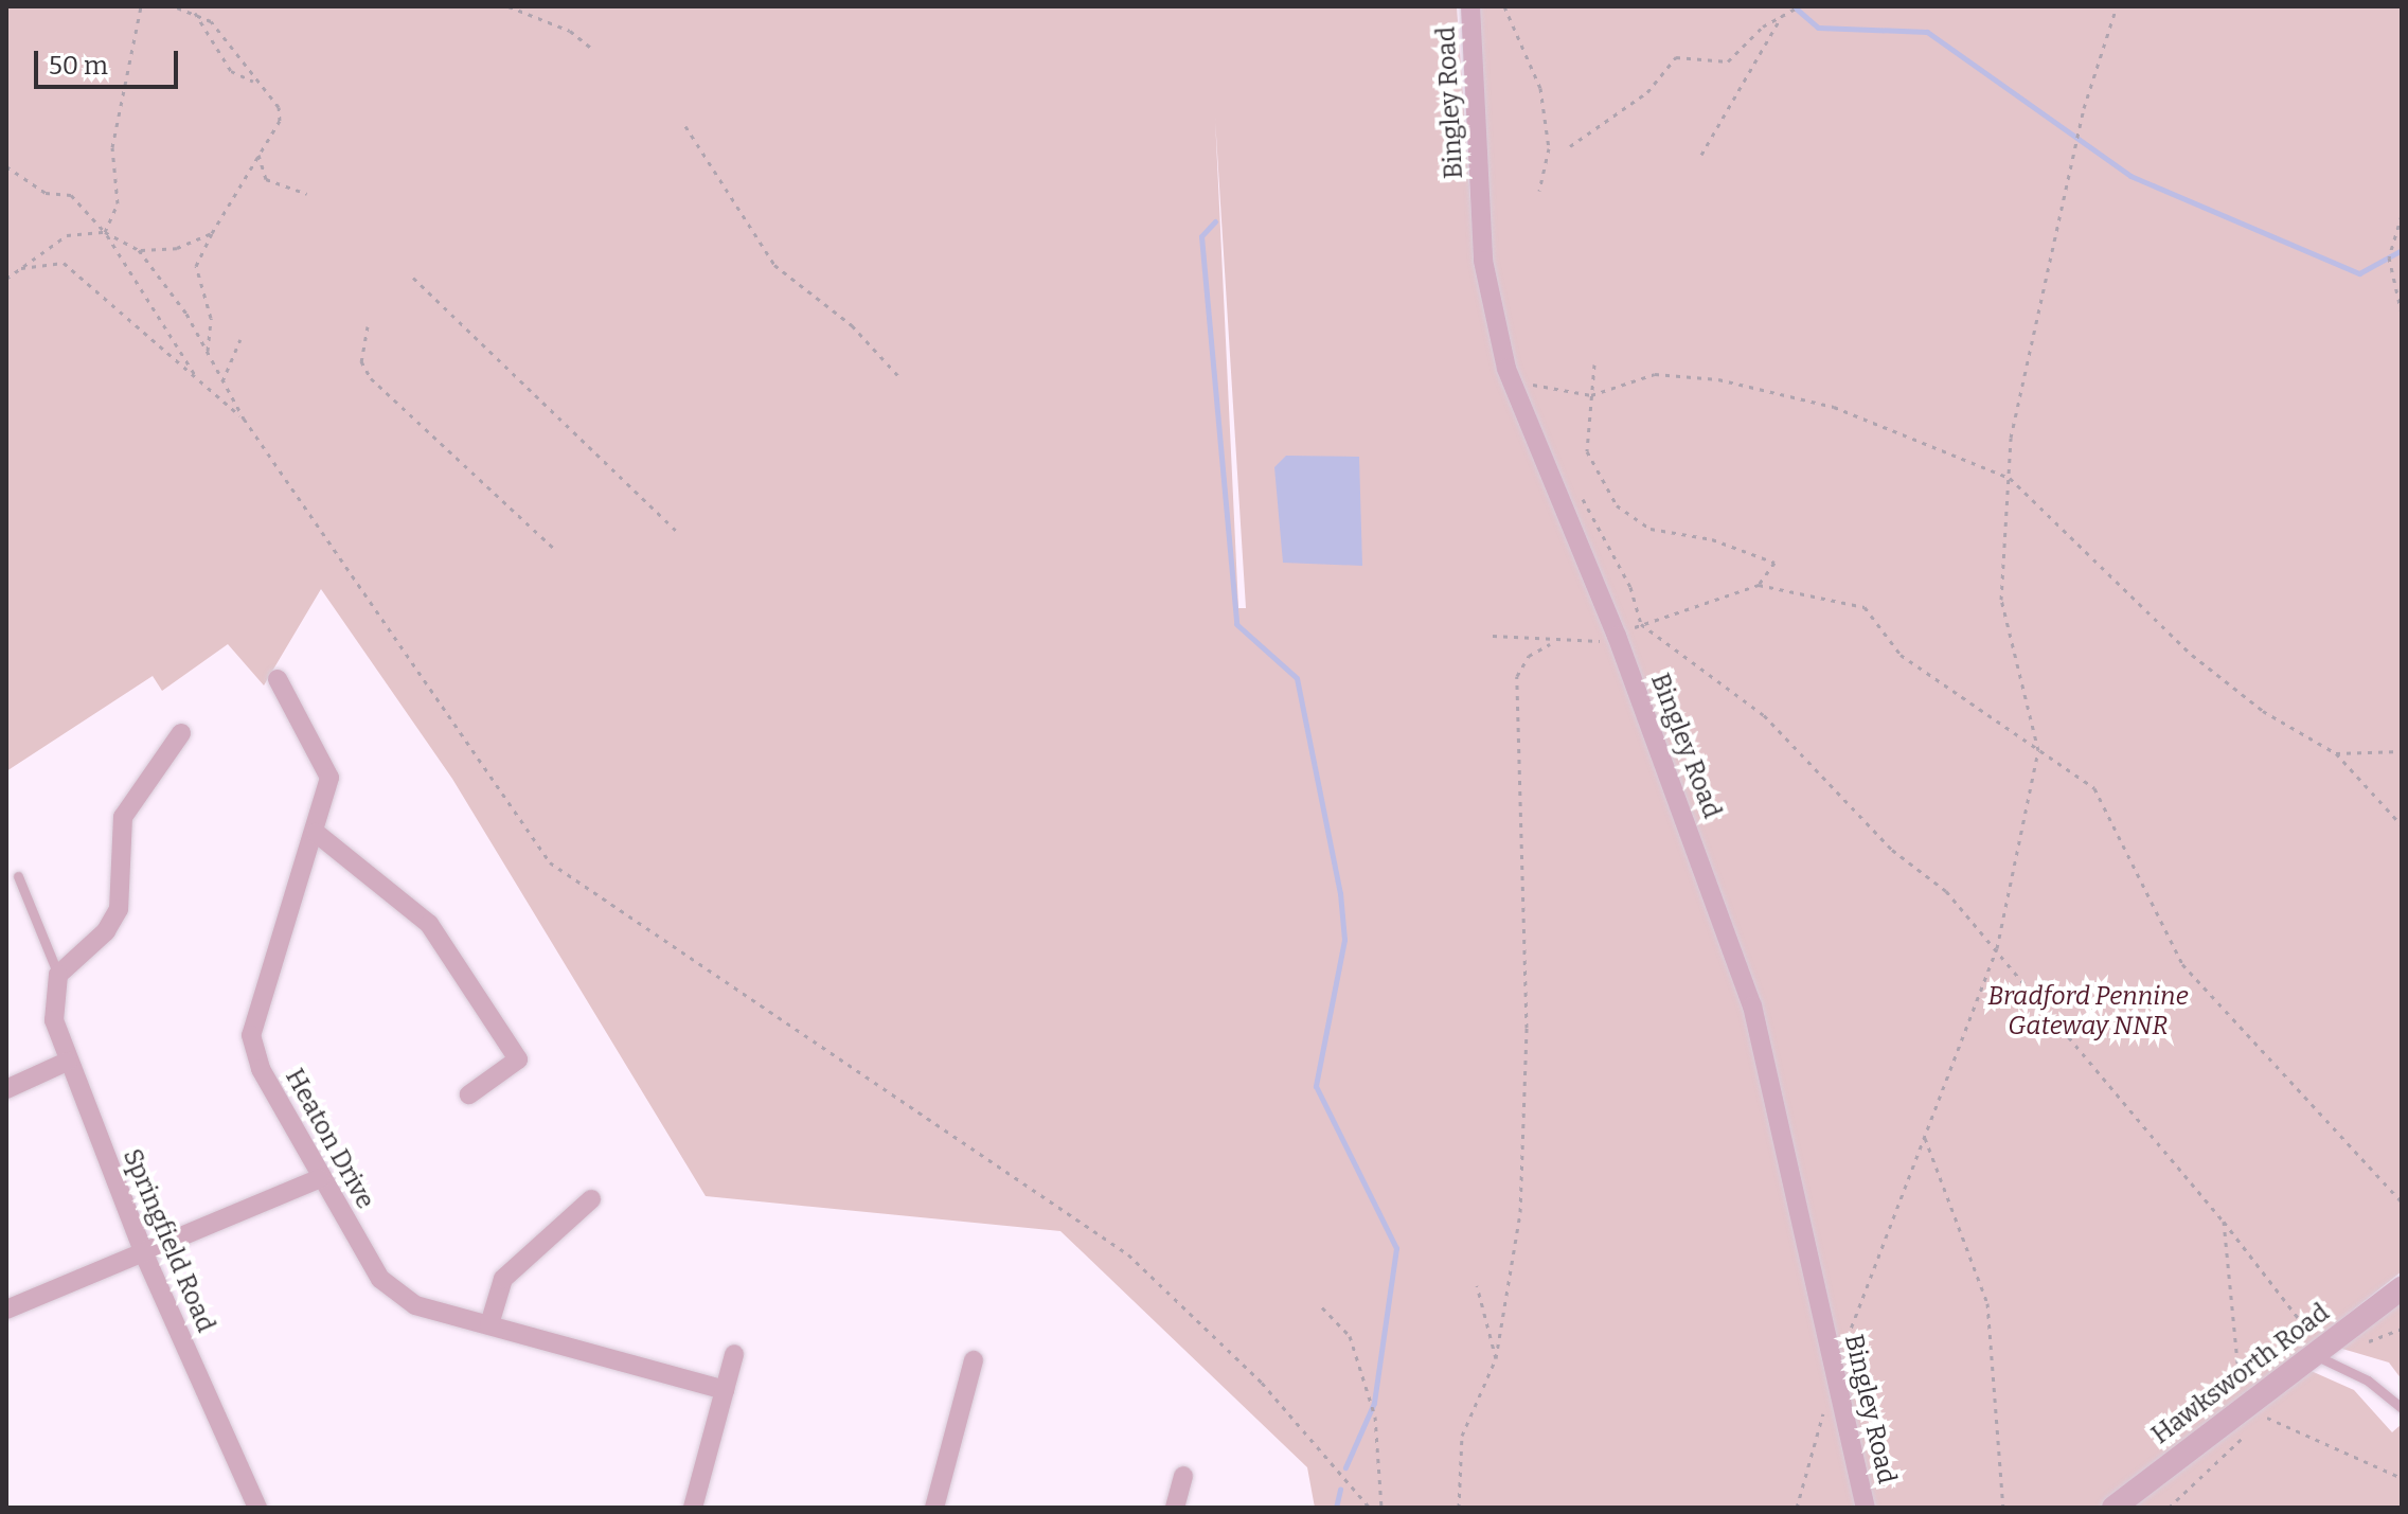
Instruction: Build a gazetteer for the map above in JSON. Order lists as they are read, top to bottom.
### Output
{
  "streets": {
    "street": [
      "Bingley Road",
      "Heaton Drive",
      "Springfield Road",
      "Hawksworth Road"
    ]
  },
  "parks": ["Bradford Pennine Gateway NNR"],
  "scale_bar": "50 m"
}
